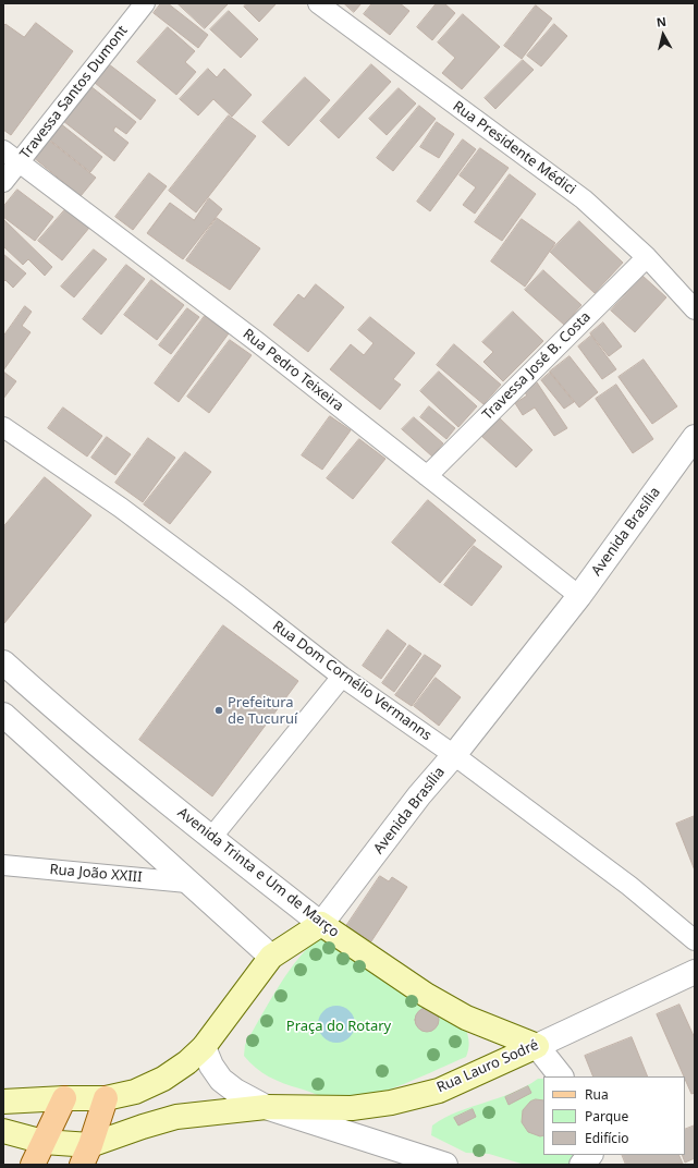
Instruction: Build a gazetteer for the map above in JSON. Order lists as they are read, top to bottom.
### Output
{
  "streets": {
    "main road": ["Avenida Brasília", "Avenida Trinta e Um de Março", "Rua Lauro Sodré"],
    "street": [
      "Travessa Santos Dumont",
      "Rua Presidente Médici",
      "Travessa José B. Costa",
      "Rua Pedro Teixeira",
      "Rua Dom Cornélio Vermanns",
      "Rua João XXIII"
    ]
  },
  "crossings": [
    ["Travessa Santos Dumont", "Rua Pedro Teixeira"],
    ["Rua Presidente Médici", "Travessa José B. Costa"],
    ["Travessa José B. Costa", "Rua Pedro Teixeira"],
    ["Rua Pedro Teixeira", "Avenida Brasília"],
    ["Avenida Brasília", "Rua Dom Cornélio Vermanns"],
    ["Avenida Brasília", "Avenida Trinta e Um de Março"],
    ["Avenida Trinta e Um de Março", "Rua Lauro Sodré"]
  ],
  "parks": ["Praça do Rotary"],
  "places": ["Prefeitura de Tucuruí"],
  "legend": ["Rua", "Parque", "Edifício"],
  "north": "top"
}
